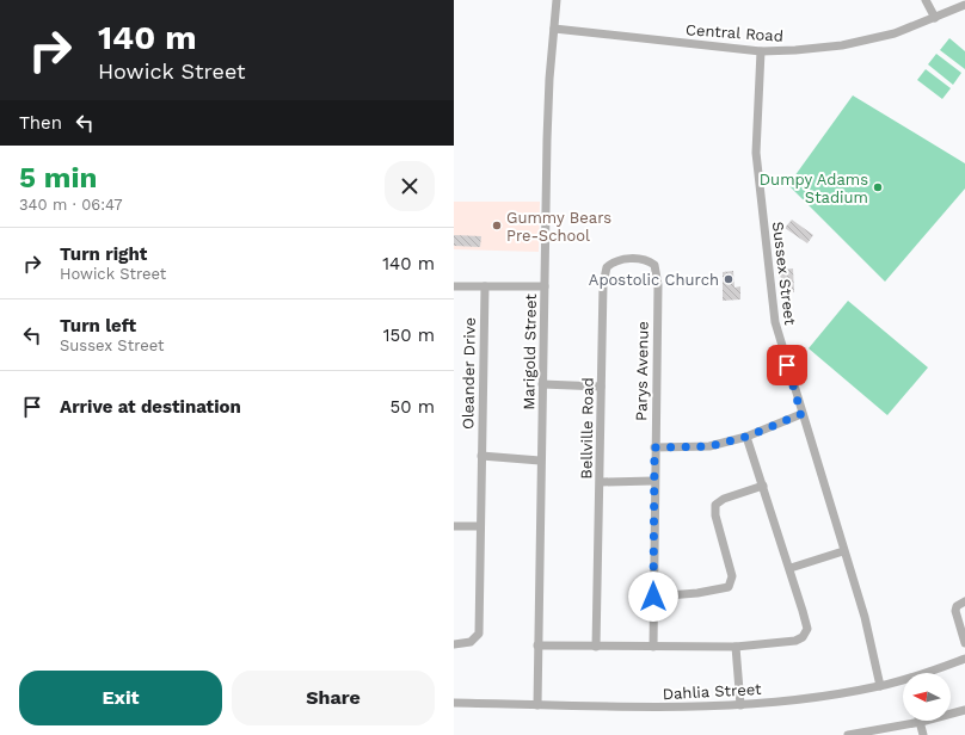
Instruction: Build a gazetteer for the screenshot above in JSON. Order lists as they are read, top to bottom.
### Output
{
  "streets": {
    "street": [
      "Central Road",
      "Sussex Street",
      "Marigold Street",
      "Parys Avenue",
      "Oleander Drive",
      "Bellville Road",
      "Dahlia Street"
    ]
  },
  "crossings": [
    ["Central Road", "Sussex Street"],
    ["Central Road", "Marigold Street"],
    ["Sussex Street", "Dahlia Street"],
    ["Marigold Street", "Dahlia Street"],
    ["Parys Avenue", "Bellville Road"]
  ],
  "places": ["Dumpy Adams Stadium", "Gummy Bears Pre-School", "Apostolic Church"],
  "north": "left",
  "page": {
    "turn": ["140 m", "Howick Street"],
    "then": "Then",
    "heading": ["5 min", "340 m · 06:47"],
    "list": [
      {
        "name": "Turn right",
        "note": "Howick Street",
        "value": "140 m"
      },
      {
        "name": "Turn left",
        "note": "Sussex Street",
        "value": "150 m"
      },
      {
        "name": "Arrive at destination",
        "value": "50 m"
      }
    ],
    "buttons": ["Exit", "Share"]
  }
}
